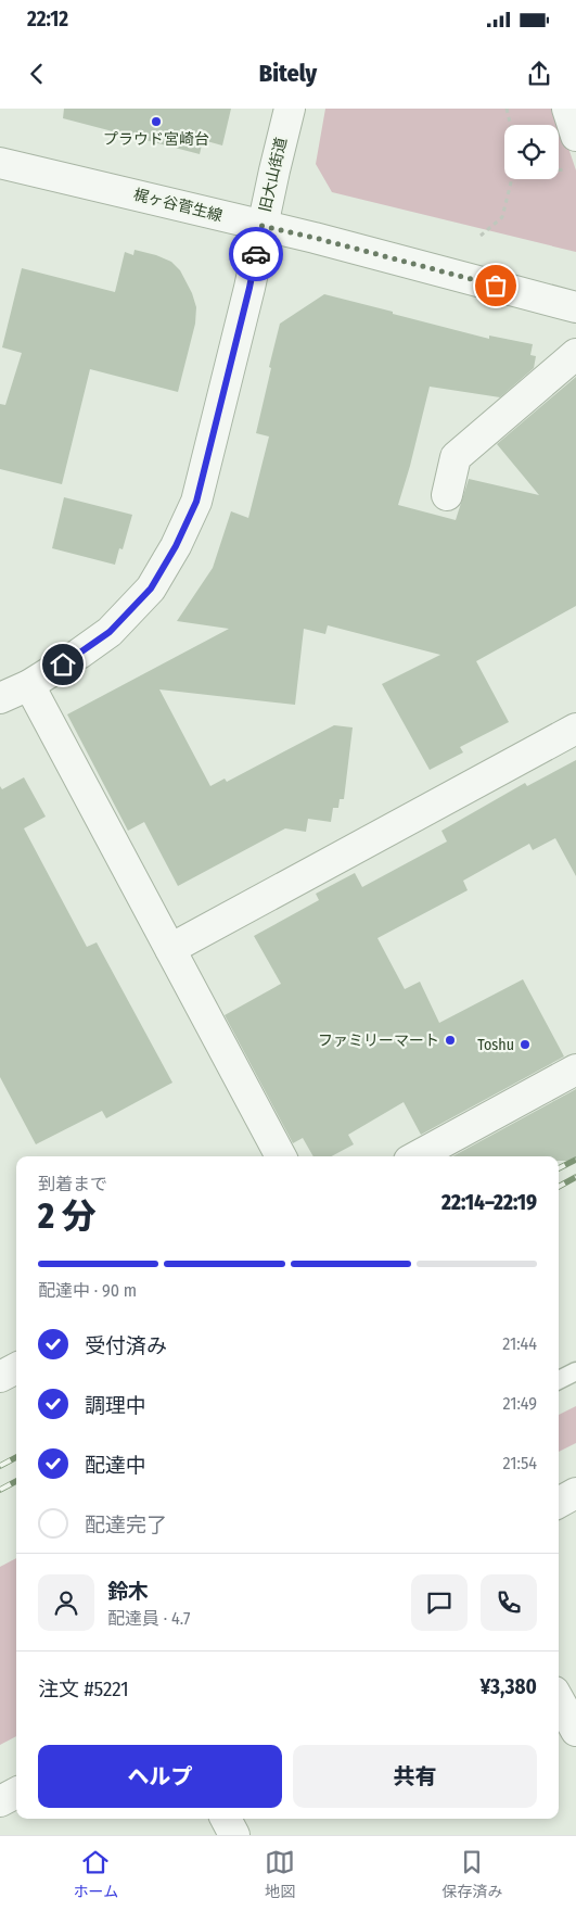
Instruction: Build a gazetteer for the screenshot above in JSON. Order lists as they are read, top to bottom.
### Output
{
  "streets": {
    "street": ["旧大山街道", "梶ヶ谷菅生線"]
  },
  "crossings": [
    ["旧大山街道", "梶ヶ谷菅生線"]
  ],
  "places": ["プラウド宮崎台", "ファミリーマート", "Toshu"],
  "page": {
    "status": "22:12",
    "header": "Bitely",
    "heading": ["2 分", "到着まで", "22:14–22:19"],
    "panel": [
      "鈴木",
      "配達員 · 4.7",
      "注文 #5221",
      "¥3,380"
    ],
    "bar": "配達中 · 90 m",
    "list": [
      ["受付済み", "21:44"],
      ["調理中", "21:49"],
      ["配達中", "21:54"],
      "配達完了"
    ],
    "buttons": ["ヘルプ", "共有"],
    "tabs": ["ホーム", "地図", "保存済み"]
  }
}
